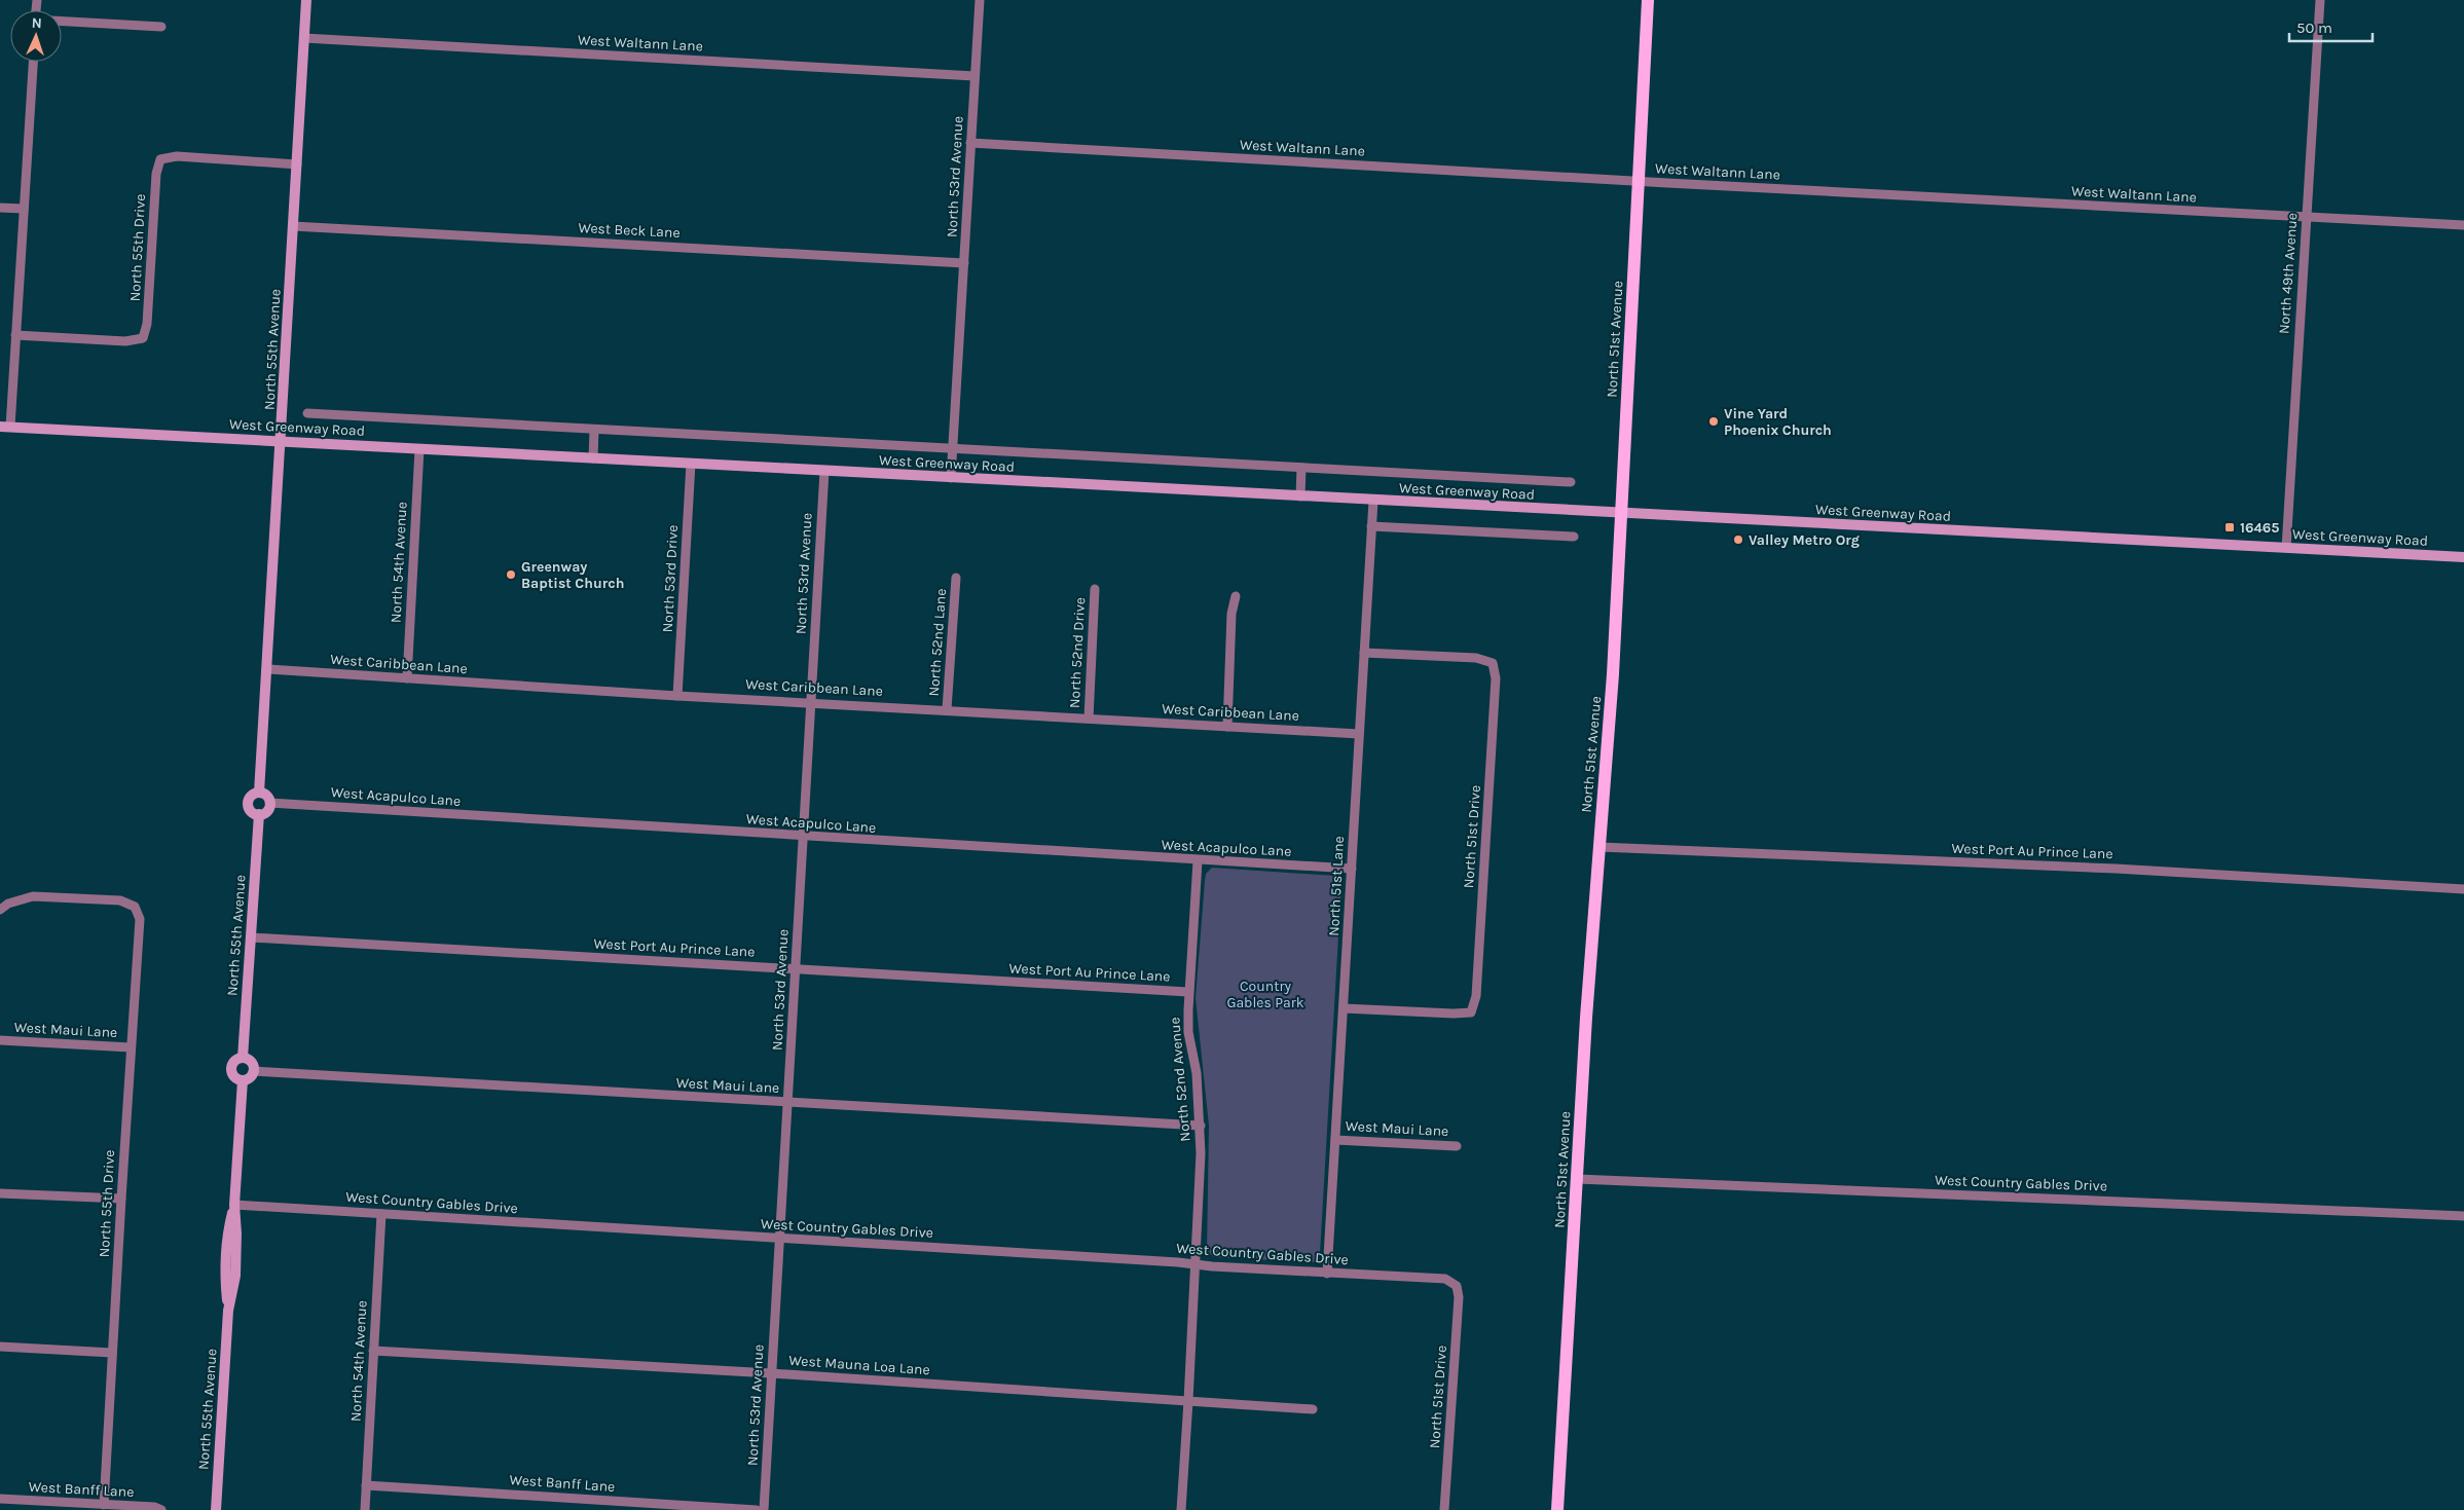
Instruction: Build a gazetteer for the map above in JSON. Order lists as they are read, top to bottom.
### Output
{
  "streets": {
    "main road": ["North 51st Avenue", "North 55th Avenue", "West Greenway Road"],
    "street": [
      "West Waltann Lane",
      "North 53rd Avenue",
      "West Beck Lane",
      "North 55th Drive",
      "North 49th Avenue",
      "North 54th Avenue",
      "North 53rd Drive",
      "North 52nd Lane",
      "North 52nd Drive",
      "West Caribbean Lane",
      "West Acapulco Lane",
      "North 51st Drive",
      "West Port Au Prince Lane",
      "North 51st Lane",
      "West Maui Lane",
      "North 52nd Avenue",
      "West Country Gables Drive",
      "West Mauna Loa Lane",
      "West Banff Lane"
    ]
  },
  "crossings": [
    ["West Waltann Lane", "North 53rd Avenue"],
    ["West Waltann Lane", "North 49th Avenue"],
    ["West Waltann Lane", "North 51st Avenue"],
    ["West Waltann Lane", "North 55th Avenue"],
    ["North 53rd Avenue", "West Beck Lane"],
    ["North 53rd Avenue", "West Greenway Road"],
    ["North 53rd Avenue", "West Caribbean Lane"],
    ["North 53rd Avenue", "West Acapulco Lane"],
    ["North 53rd Avenue", "West Port Au Prince Lane"],
    ["North 53rd Avenue", "West Maui Lane"],
    ["North 53rd Avenue", "West Country Gables Drive"],
    ["North 53rd Avenue", "West Mauna Loa Lane"],
    ["West Beck Lane", "North 55th Avenue"],
    ["North 55th Drive", "North 55th Avenue"],
    ["North 55th Drive", "West Maui Lane"],
    ["North 55th Drive", "West Banff Lane"],
    ["North 49th Avenue", "West Greenway Road"],
    ["North 51st Avenue", "West Greenway Road"],
    ["North 51st Avenue", "West Port Au Prince Lane"],
    ["North 51st Avenue", "West Country Gables Drive"],
    ["North 55th Avenue", "West Greenway Road"],
    ["North 55th Avenue", "West Caribbean Lane"],
    ["North 55th Avenue", "West Acapulco Lane"],
    ["North 55th Avenue", "West Port Au Prince Lane"],
    ["North 55th Avenue", "West Maui Lane"],
    ["North 55th Avenue", "West Country Gables Drive"],
    ["West Greenway Road", "North 54th Avenue"],
    ["West Greenway Road", "North 53rd Drive"],
    ["West Greenway Road", "North 51st Lane"],
    ["North 54th Avenue", "West Caribbean Lane"],
    ["North 54th Avenue", "West Country Gables Drive"],
    ["North 54th Avenue", "West Mauna Loa Lane"],
    ["North 54th Avenue", "West Banff Lane"],
    ["North 53rd Drive", "West Caribbean Lane"],
    ["North 52nd Lane", "West Caribbean Lane"],
    ["North 52nd Drive", "West Caribbean Lane"],
    ["West Caribbean Lane", "North 51st Lane"],
    ["West Acapulco Lane", "North 51st Lane"],
    ["West Acapulco Lane", "North 52nd Avenue"],
    ["North 51st Drive", "North 51st Lane"],
    ["North 51st Drive", "West Country Gables Drive"],
    ["West Port Au Prince Lane", "North 52nd Avenue"],
    ["North 51st Lane", "West Maui Lane"],
    ["North 51st Lane", "West Country Gables Drive"],
    ["West Maui Lane", "North 52nd Avenue"],
    ["North 52nd Avenue", "West Country Gables Drive"],
    ["North 52nd Avenue", "West Mauna Loa Lane"]
  ],
  "parks": ["Country Gables Park"],
  "places": {
    "other": ["Vine Yard Phoenix Church", "Valley Metro Org", "Greenway Baptist Church"],
    "transit": ["16465"]
  },
  "scale_bar": "50 m",
  "north": "top"
}
